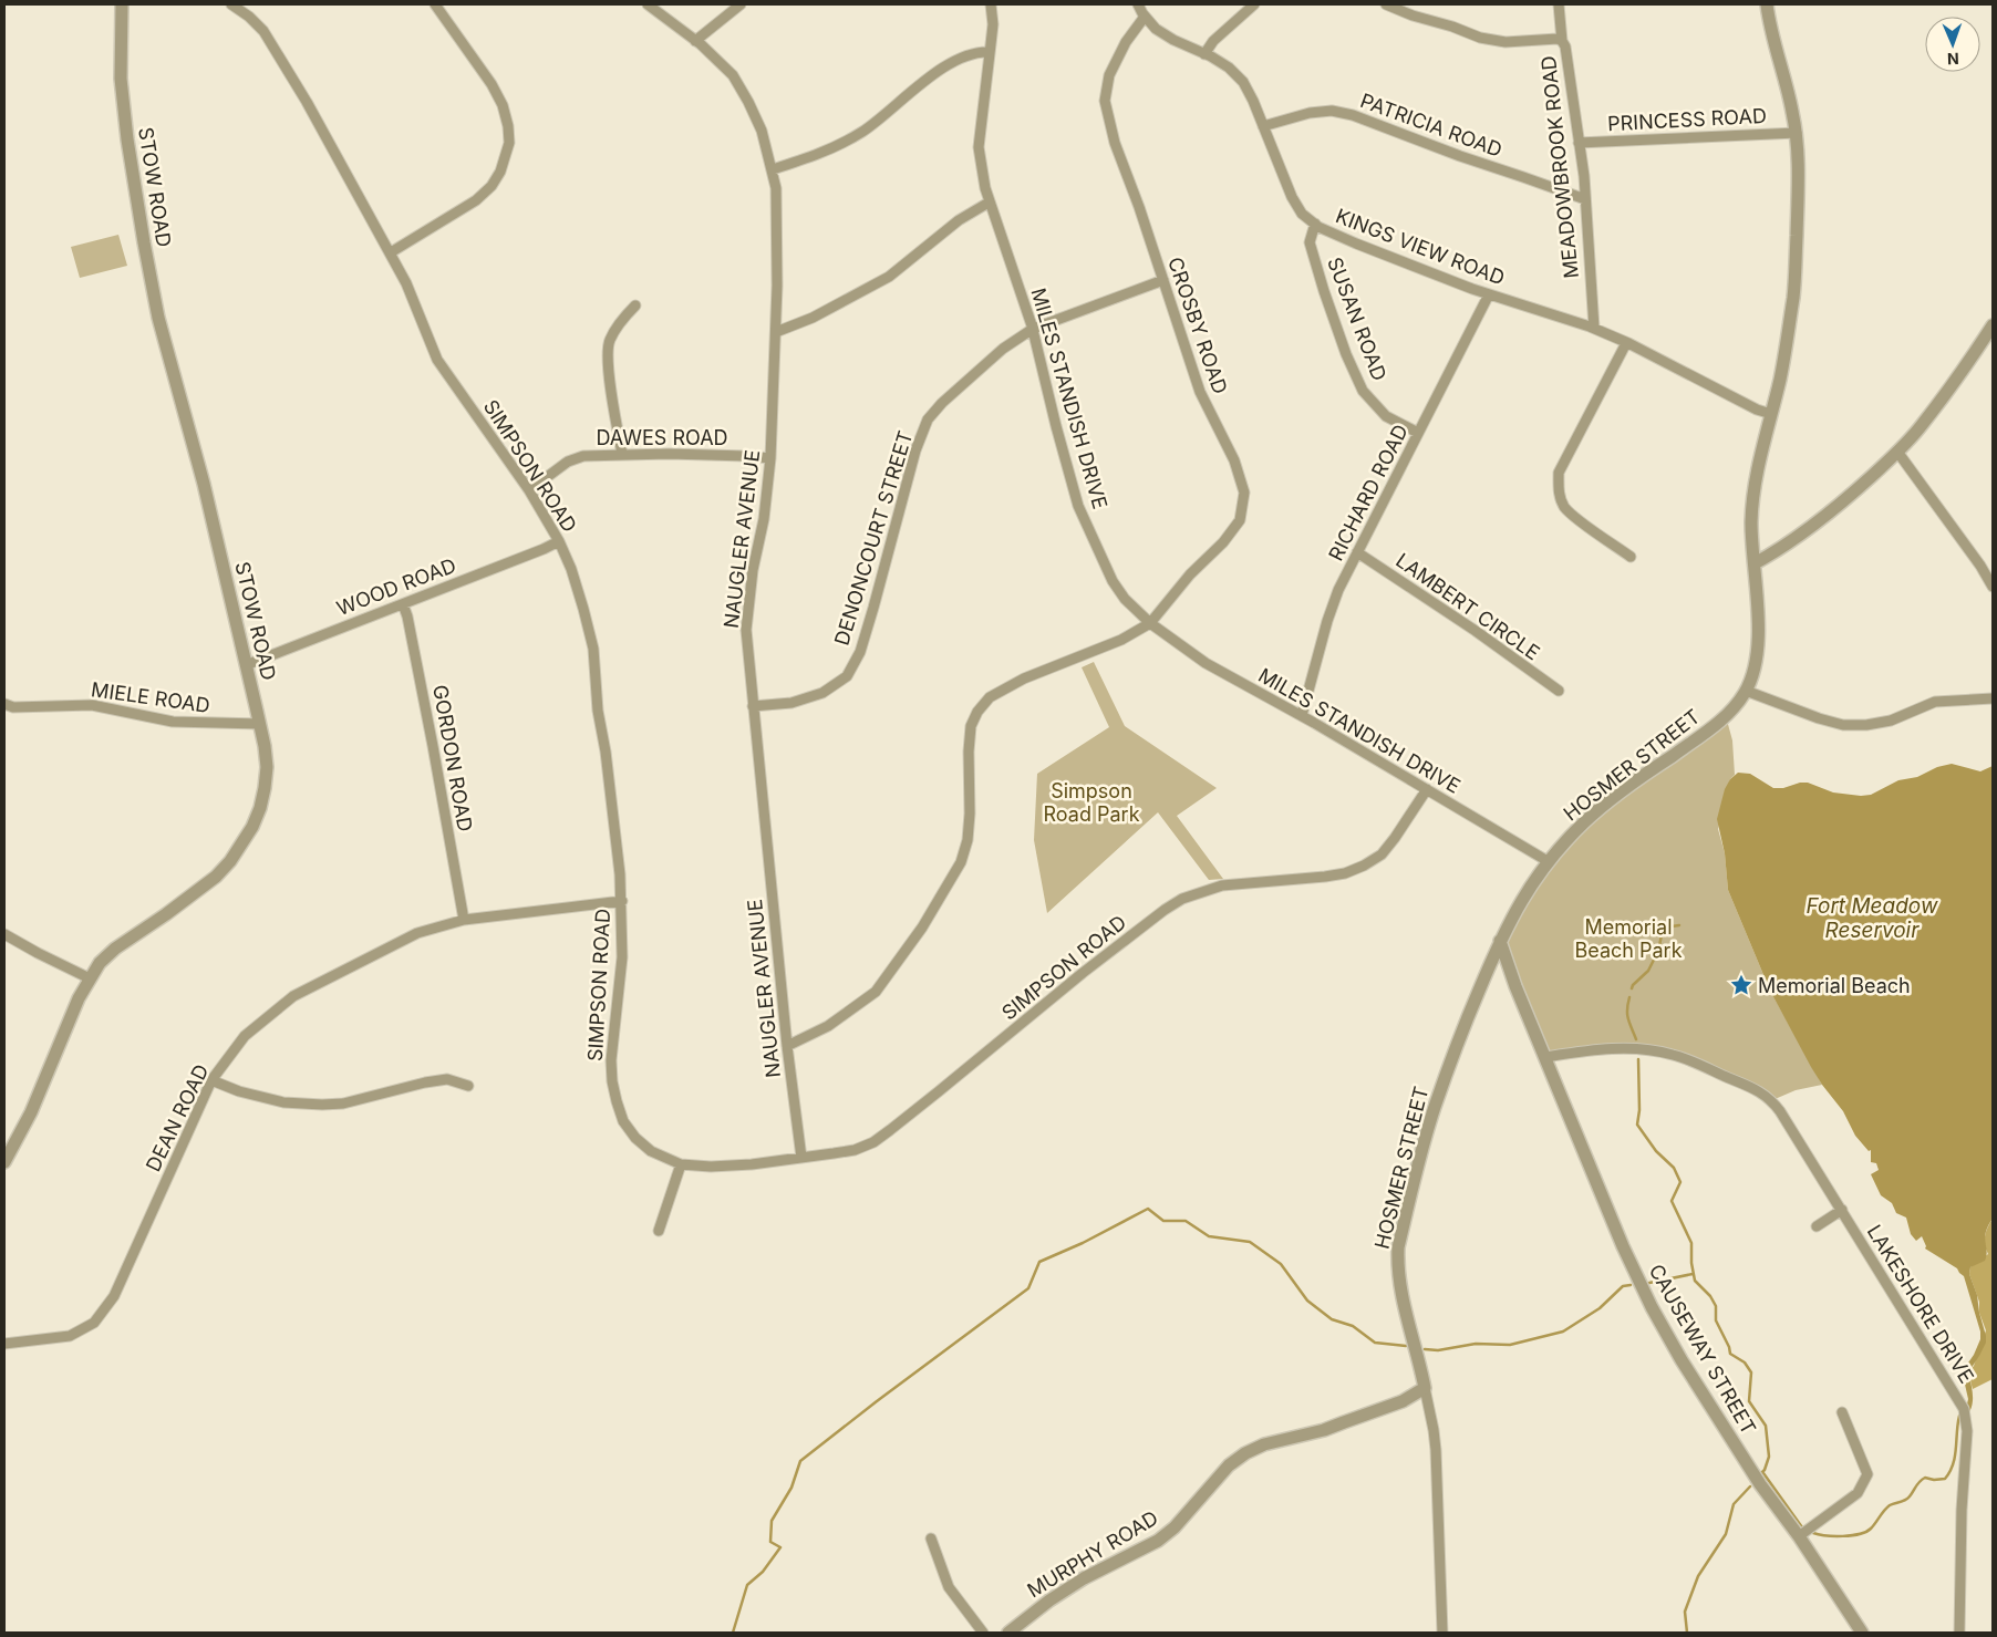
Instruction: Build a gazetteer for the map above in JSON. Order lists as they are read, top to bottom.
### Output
{
  "streets": {
    "street": [
      "PRINCESS ROAD",
      "PATRICIA ROAD",
      "MEADOWBROOK ROAD",
      "STOW ROAD",
      "KINGS VIEW ROAD",
      "SUSAN ROAD",
      "CROSBY ROAD",
      "MILES STANDISH DRIVE",
      "DAWES ROAD",
      "SIMPSON ROAD",
      "RICHARD ROAD",
      "DENONCOURT STREET",
      "NAUGLER AVENUE",
      "WOOD ROAD",
      "LAMBERT CIRCLE",
      "MIELE ROAD",
      "GORDON ROAD",
      "HOSMER STREET",
      "DEAN ROAD",
      "LAKESHORE DRIVE",
      "CAUSEWAY STREET",
      "MURPHY ROAD"
    ]
  },
  "crossings": [
    ["PRINCESS ROAD", "MEADOWBROOK ROAD"],
    ["PRINCESS ROAD", "HOSMER STREET"],
    ["PATRICIA ROAD", "MEADOWBROOK ROAD"],
    ["PATRICIA ROAD", "KINGS VIEW ROAD"],
    ["MEADOWBROOK ROAD", "KINGS VIEW ROAD"],
    ["STOW ROAD", "WOOD ROAD"],
    ["STOW ROAD", "MIELE ROAD"],
    ["KINGS VIEW ROAD", "SUSAN ROAD"],
    ["KINGS VIEW ROAD", "CROSBY ROAD"],
    ["KINGS VIEW ROAD", "RICHARD ROAD"],
    ["KINGS VIEW ROAD", "HOSMER STREET"],
    ["SUSAN ROAD", "RICHARD ROAD"],
    ["CROSBY ROAD", "MILES STANDISH DRIVE"],
    ["CROSBY ROAD", "DENONCOURT STREET"],
    ["MILES STANDISH DRIVE", "SIMPSON ROAD"],
    ["MILES STANDISH DRIVE", "RICHARD ROAD"],
    ["MILES STANDISH DRIVE", "DENONCOURT STREET"],
    ["MILES STANDISH DRIVE", "HOSMER STREET"],
    ["DAWES ROAD", "SIMPSON ROAD"],
    ["DAWES ROAD", "NAUGLER AVENUE"],
    ["SIMPSON ROAD", "NAUGLER AVENUE"],
    ["SIMPSON ROAD", "WOOD ROAD"],
    ["SIMPSON ROAD", "DEAN ROAD"],
    ["RICHARD ROAD", "LAMBERT CIRCLE"],
    ["DENONCOURT STREET", "NAUGLER AVENUE"],
    ["WOOD ROAD", "GORDON ROAD"],
    ["GORDON ROAD", "DEAN ROAD"],
    ["HOSMER STREET", "CAUSEWAY STREET"],
    ["HOSMER STREET", "MURPHY ROAD"],
    ["LAKESHORE DRIVE", "CAUSEWAY STREET"]
  ],
  "water": ["Fort Meadow Reservoir"],
  "parks": ["Simpson Road Park", "Memorial Beach Park"],
  "places": {
    "place": ["Memorial Beach"]
  },
  "north": "bottom"
}
